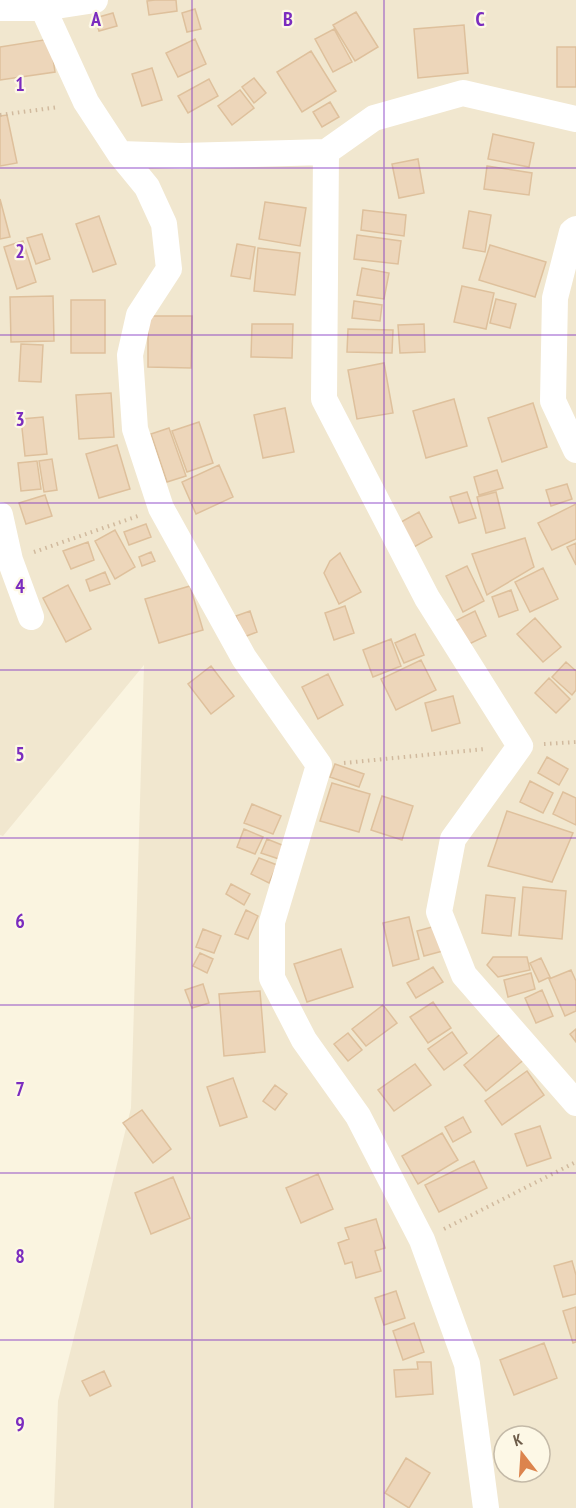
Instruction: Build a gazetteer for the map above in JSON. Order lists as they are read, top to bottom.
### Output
{
  "north": "top",
  "grid": {
    "columns": ["A", "B", "C"],
    "rows": [
      "1",
      "2",
      "3",
      "4",
      "5",
      "6",
      "7",
      "8",
      "9"
    ]
  }
}
